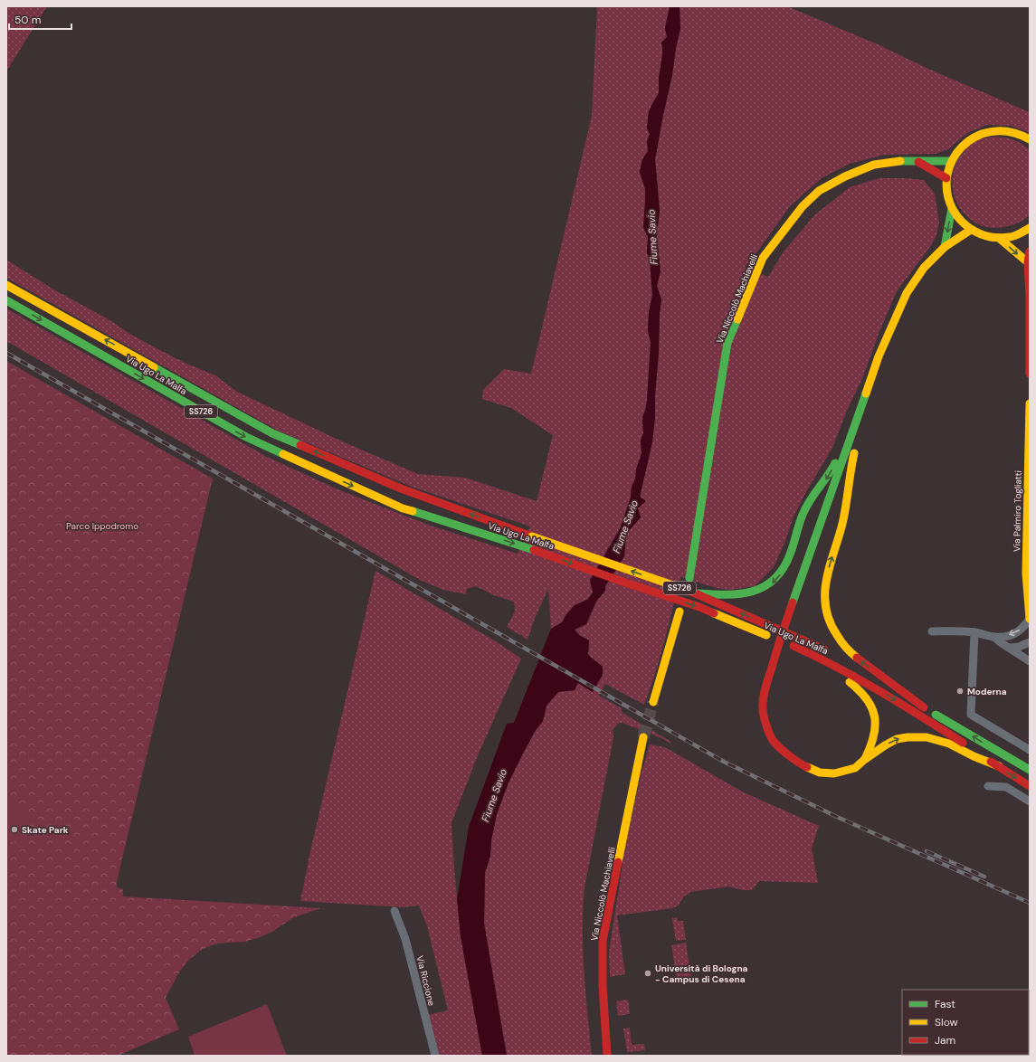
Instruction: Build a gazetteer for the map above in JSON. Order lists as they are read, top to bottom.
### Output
{
  "streets": {
    "main road": [
      "Via Niccolò Machiavelli",
      "Via Ugo La Malfa",
      "SS726",
      "Via Palmiro Togliatti"
    ],
    "street": ["Via Riccione"]
  },
  "water": ["Fiume Savio"],
  "parks": ["Parco Ippodromo"],
  "places": ["Moderna", "Skate Park", "Università di Bologna - Campus di Cesena"],
  "legend": ["Fast", "Slow", "Jam"],
  "scale_bar": "50 m"
}
